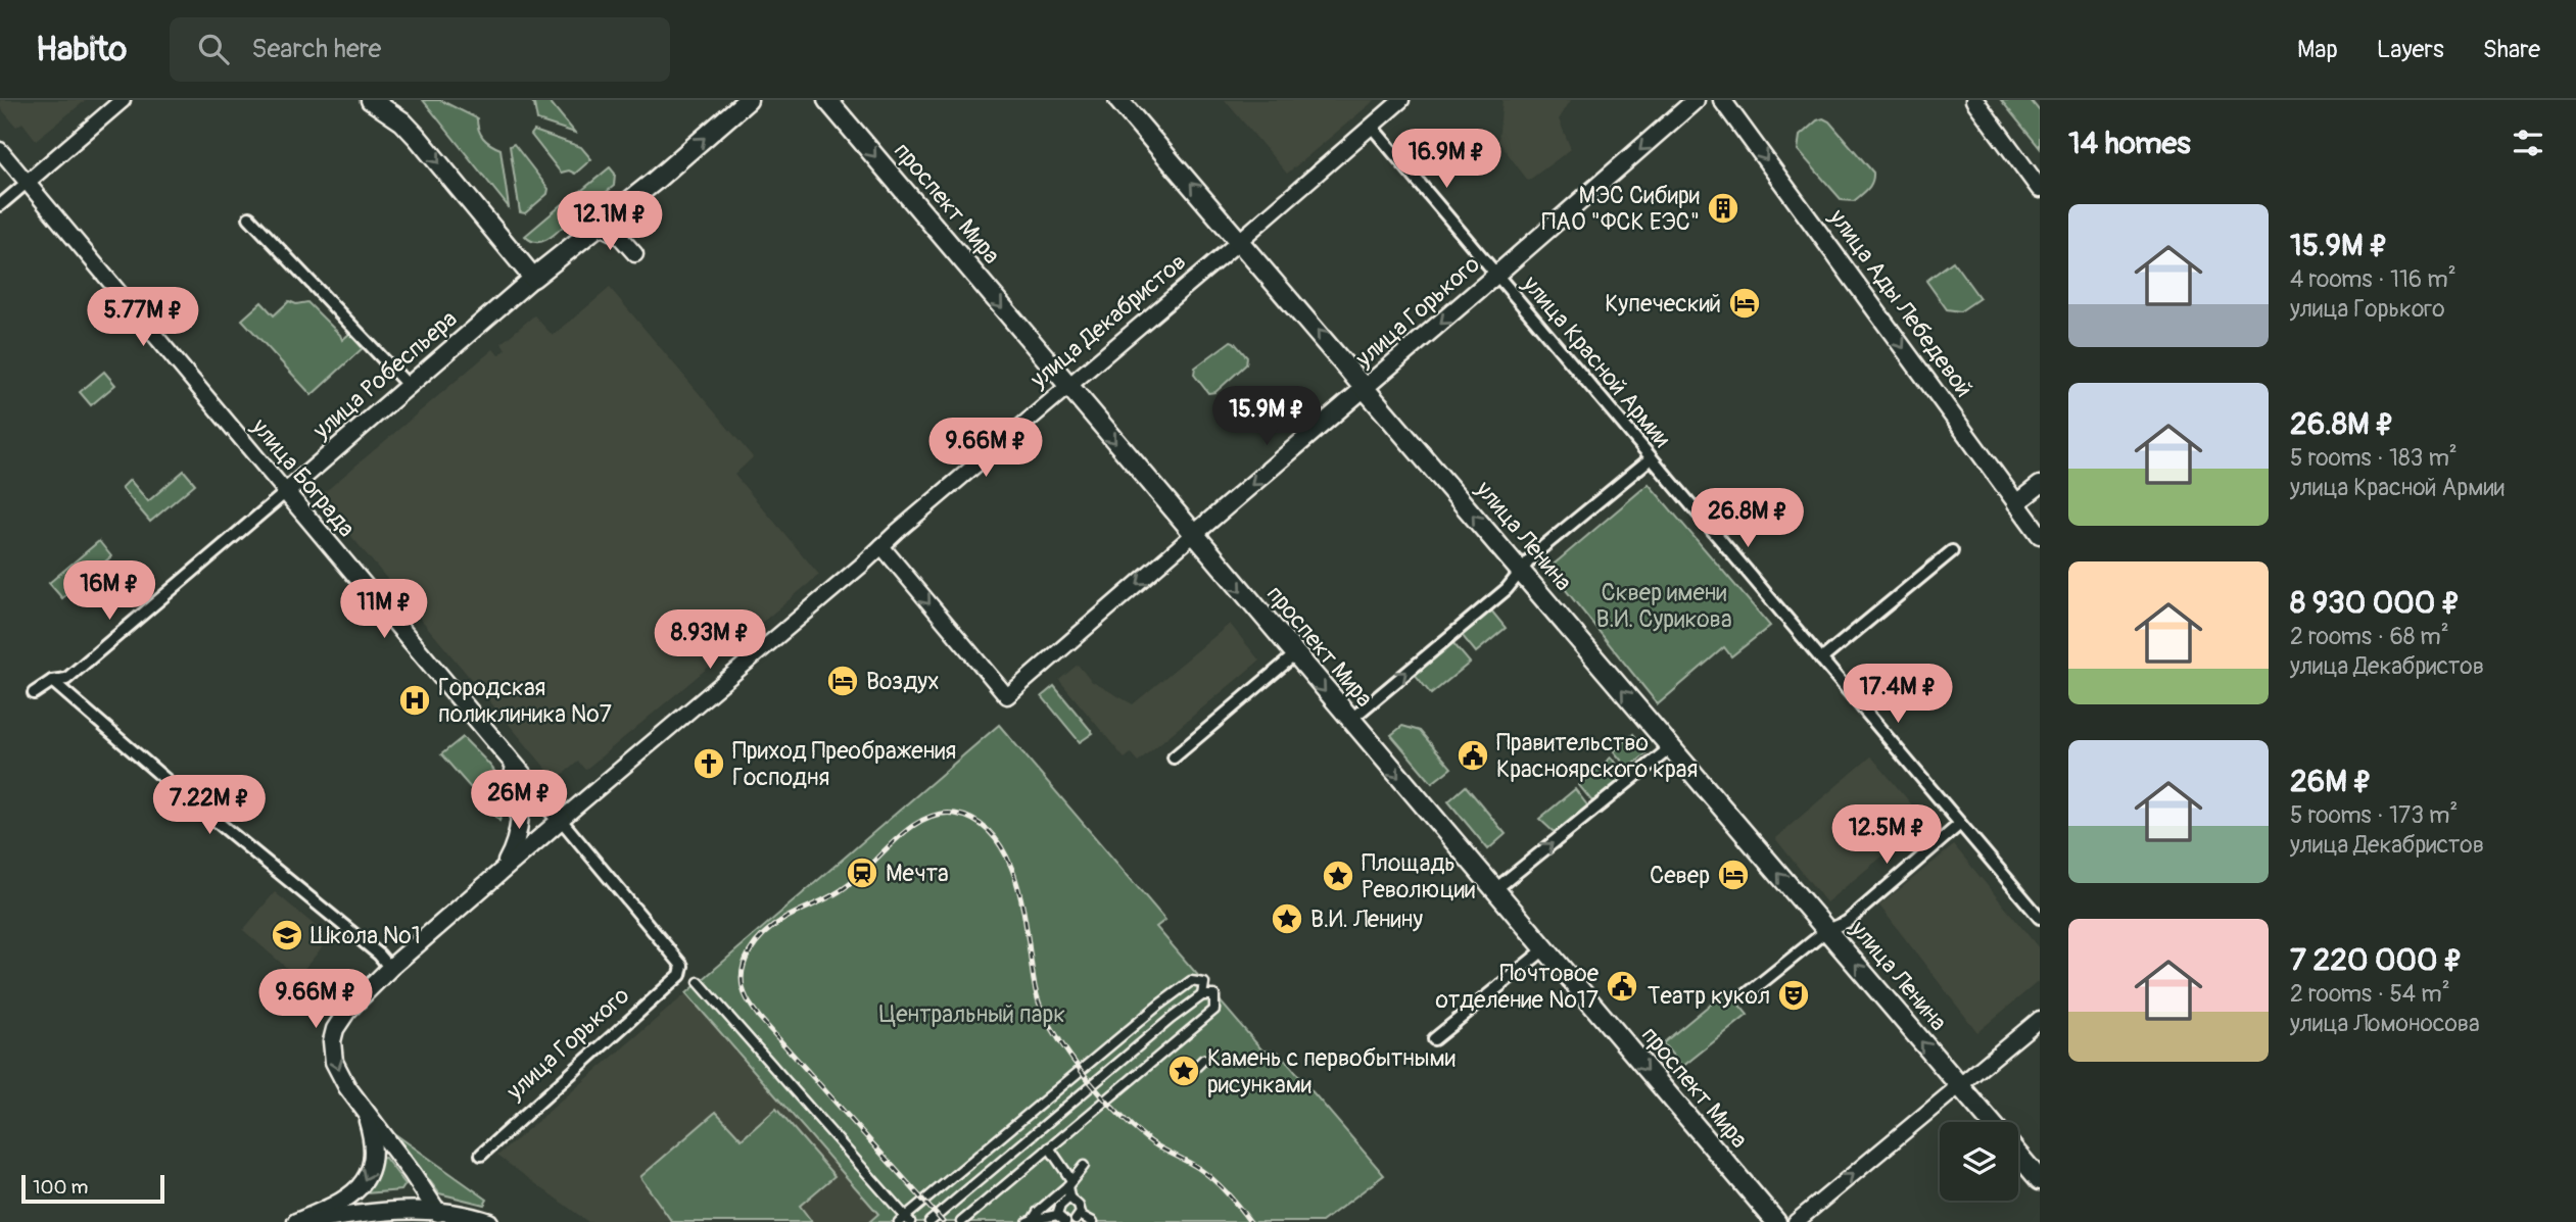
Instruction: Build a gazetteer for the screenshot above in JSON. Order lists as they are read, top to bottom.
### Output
{
  "streets": {
    "main road": [
      "проспект Мира",
      "улица Ады Лебедевой",
      "улица Горького",
      "улица Декабристов",
      "улица Робеспьера",
      "улица Бограда",
      "улица Ленина"
    ],
    "street": ["улица Красной Армии"]
  },
  "crossings": [
    ["проспект Мира", "улица Горького"],
    ["проспект Мира", "улица Декабристов"],
    ["улица Горького", "улица Декабристов"],
    ["улица Горького", "улица Красной Армии"],
    ["улица Горького", "улица Бограда"],
    ["улица Горького", "улица Ленина"],
    ["улица Декабристов", "улица Красной Армии"],
    ["улица Декабристов", "улица Бограда"],
    ["улица Декабристов", "улица Ленина"],
    ["улица Робеспьера", "улица Бограда"]
  ],
  "one_way": [
    "проспект Мира",
    "улица Ады Лебедевой",
    "улица Горького",
    "улица Ленина"
  ],
  "parks": ["Сквер имени В.И. Сурикова", "Центральный парк"],
  "places": {
    "building": ["МЭС Сибири ПАО \"ФСК ЕЭС\""],
    "hotel": ["Купеческий", "Воздух", "Север"],
    "hospital": ["Городская поликлиника №7"],
    "public building": ["Правительство Красноярского края", "Почтовое отделение №17"],
    "church": ["Приход Преображения Господня"],
    "station": ["Мечта"],
    "place": ["Площадь Революции", "В.И. Ленину", "Камень с первобытными рисунками"],
    "school or university": ["Школа №1"],
    "theatre": ["Театр кукол"]
  },
  "scale_bar": "100 m",
  "page": {
    "header": "Habito",
    "search": "Search here",
    "nav": ["Map", "Layers", "Share"],
    "heading": "14 homes",
    "price": [
      "16.9M ₽",
      "12.1M ₽",
      "5.77M ₽",
      "15.9M ₽",
      "9.66M ₽",
      "26.8M ₽",
      "16M ₽",
      "11M ₽",
      "8.93M ₽",
      "17.4M ₽",
      "26M ₽",
      "7.22M ₽",
      "12.5M ₽",
      "9.66M ₽"
    ],
    "list": [
      {
        "name": "15.9M ₽",
        "note": "4 rooms · 116 m² · улица Горького"
      },
      {
        "name": "26.8M ₽",
        "note": "5 rooms · 183 m² · улица Красной Армии"
      },
      {
        "name": "8 930 000 ₽",
        "note": "2 rooms · 68 m² · улица Декабристов"
      },
      {
        "name": "26M ₽",
        "note": "5 rooms · 173 m² · улица Декабристов"
      },
      {
        "name": "7 220 000 ₽",
        "note": "2 rooms · 54 m² · улица Ломоносова"
      }
    ],
    "scale": "100 m"
  }
}
